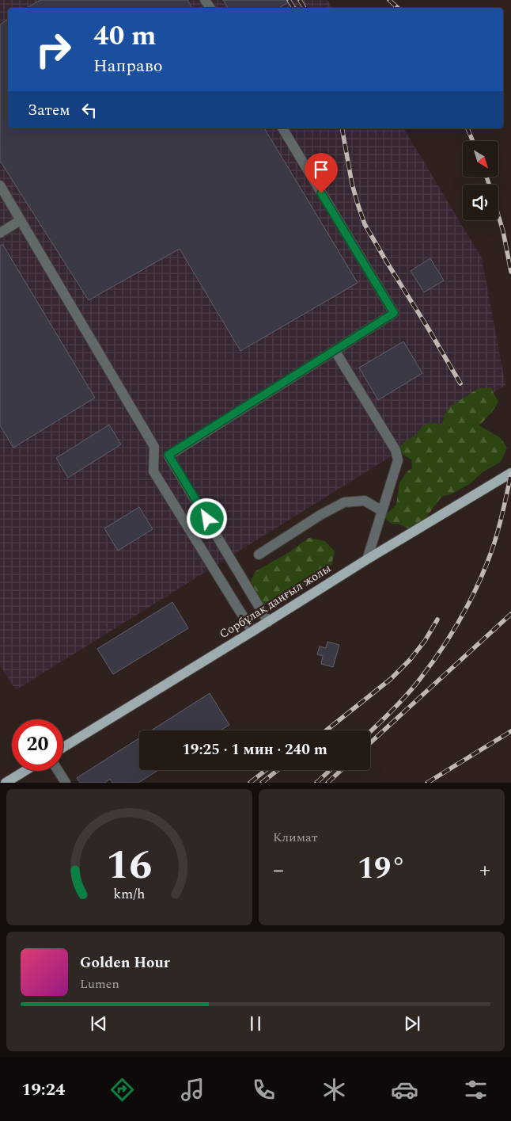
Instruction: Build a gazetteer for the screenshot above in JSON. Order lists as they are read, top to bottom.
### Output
{
  "streets": {
    "main road": ["Сорбұлақ даңғыл жолы"]
  },
  "north": "bottom right",
  "page": {
    "turn": ["40 m", "Направо"],
    "then": "Затем",
    "limit": "20",
    "trip": "19:25 · 1 мин · 240 m",
    "tile": "Климат",
    "heat": ["−", "19°", "+"],
    "song": ["Golden Hour", "Lumen"],
    "tabs": "19:24",
    "gauge": ["16", "km/h"]
  }
}
